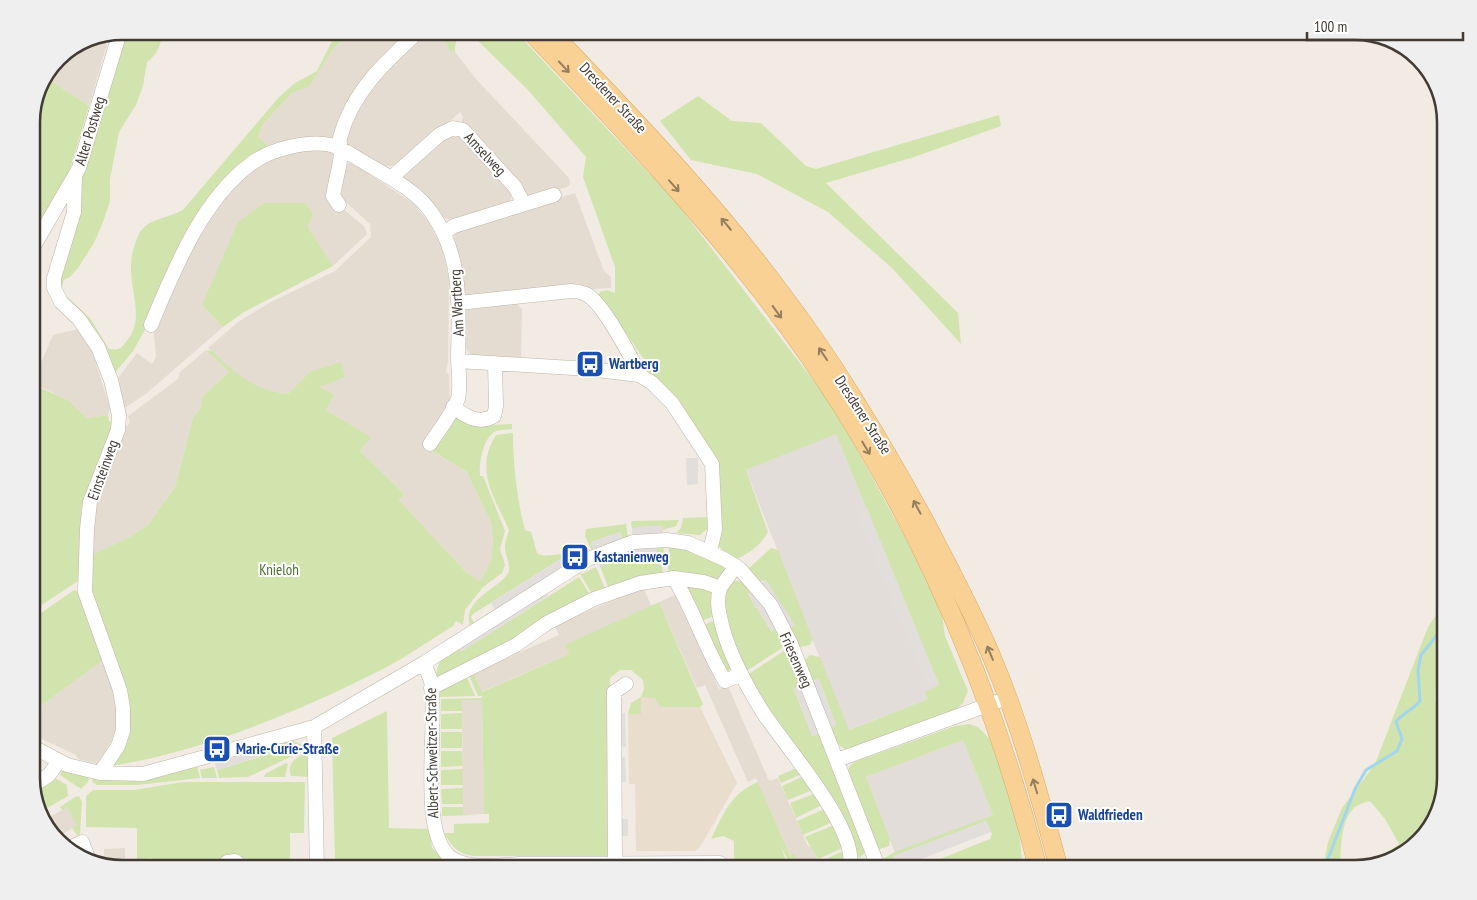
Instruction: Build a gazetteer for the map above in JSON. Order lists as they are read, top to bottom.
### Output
{
  "streets": {
    "main road": ["Dresdener Straße"],
    "street": [
      "Alter Postweg",
      "Amselweg",
      "Am Wartberg",
      "Einsteinweg",
      "Friesenweg",
      "Albert-Schweitzer-Straße"
    ]
  },
  "crossings": [
    ["Alter Postweg", "Einsteinweg"],
    ["Amselweg", "Am Wartberg"]
  ],
  "parks": ["Knieloh"],
  "places": {
    "bus stop": [
      "Wartberg",
      "Kastanienweg",
      "Marie-Curie-Straße",
      "Waldfrieden"
    ]
  },
  "scale_bar": "100 m"
}
